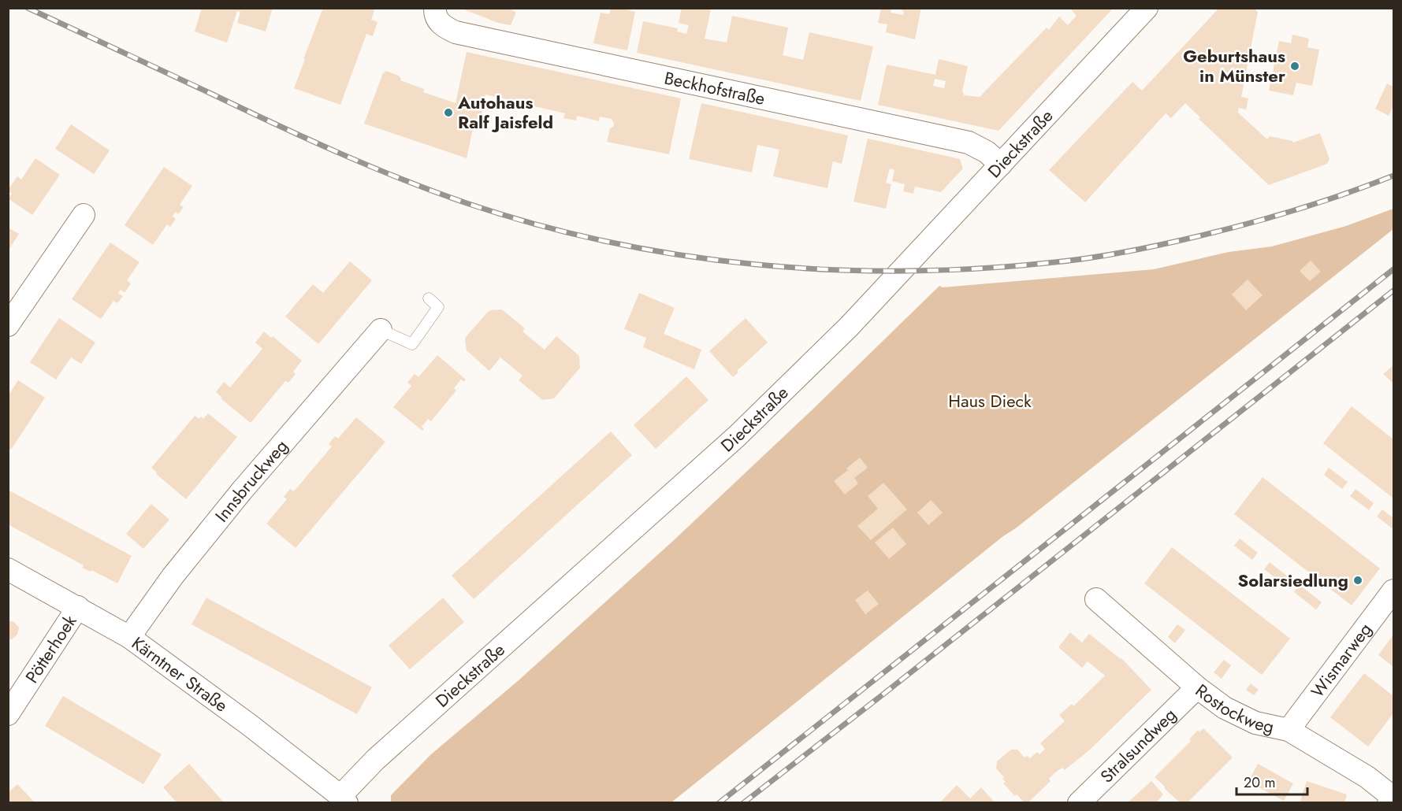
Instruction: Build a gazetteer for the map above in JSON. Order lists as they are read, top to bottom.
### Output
{
  "streets": {
    "street": [
      "Beckhofstraße",
      "Dieckstraße",
      "Innsbruckweg",
      "Pötterhoek",
      "Wismarweg",
      "Kärntner Straße",
      "Rostockweg",
      "Stralsundweg"
    ]
  },
  "crossings": [
    ["Beckhofstraße", "Dieckstraße"],
    ["Dieckstraße", "Kärntner Straße"],
    ["Innsbruckweg", "Kärntner Straße"],
    ["Pötterhoek", "Kärntner Straße"],
    ["Wismarweg", "Rostockweg"],
    ["Rostockweg", "Stralsundweg"]
  ],
  "parks": ["Haus Dieck"],
  "places": ["Geburtshaus in Münster", "Autohaus Ralf Jaisfeld", "Solarsiedlung"],
  "scale_bar": "20 m"
}
